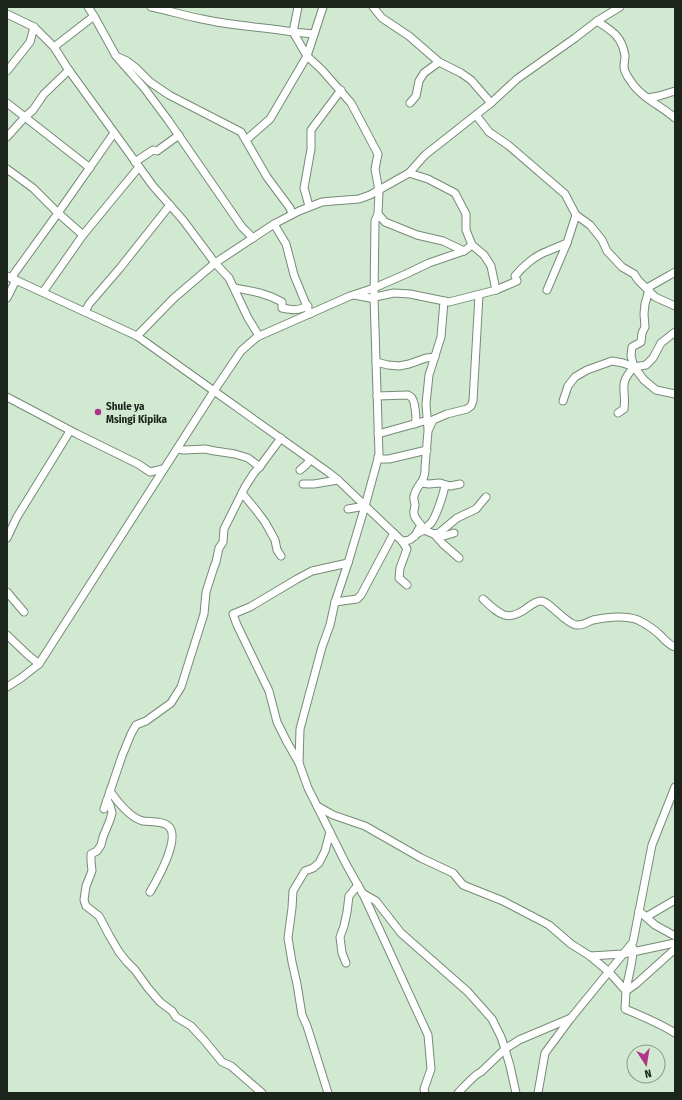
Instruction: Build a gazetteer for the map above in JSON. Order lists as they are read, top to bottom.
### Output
{
  "places": ["Shule ya Msingi Kipika"],
  "north": "bottom"
}
